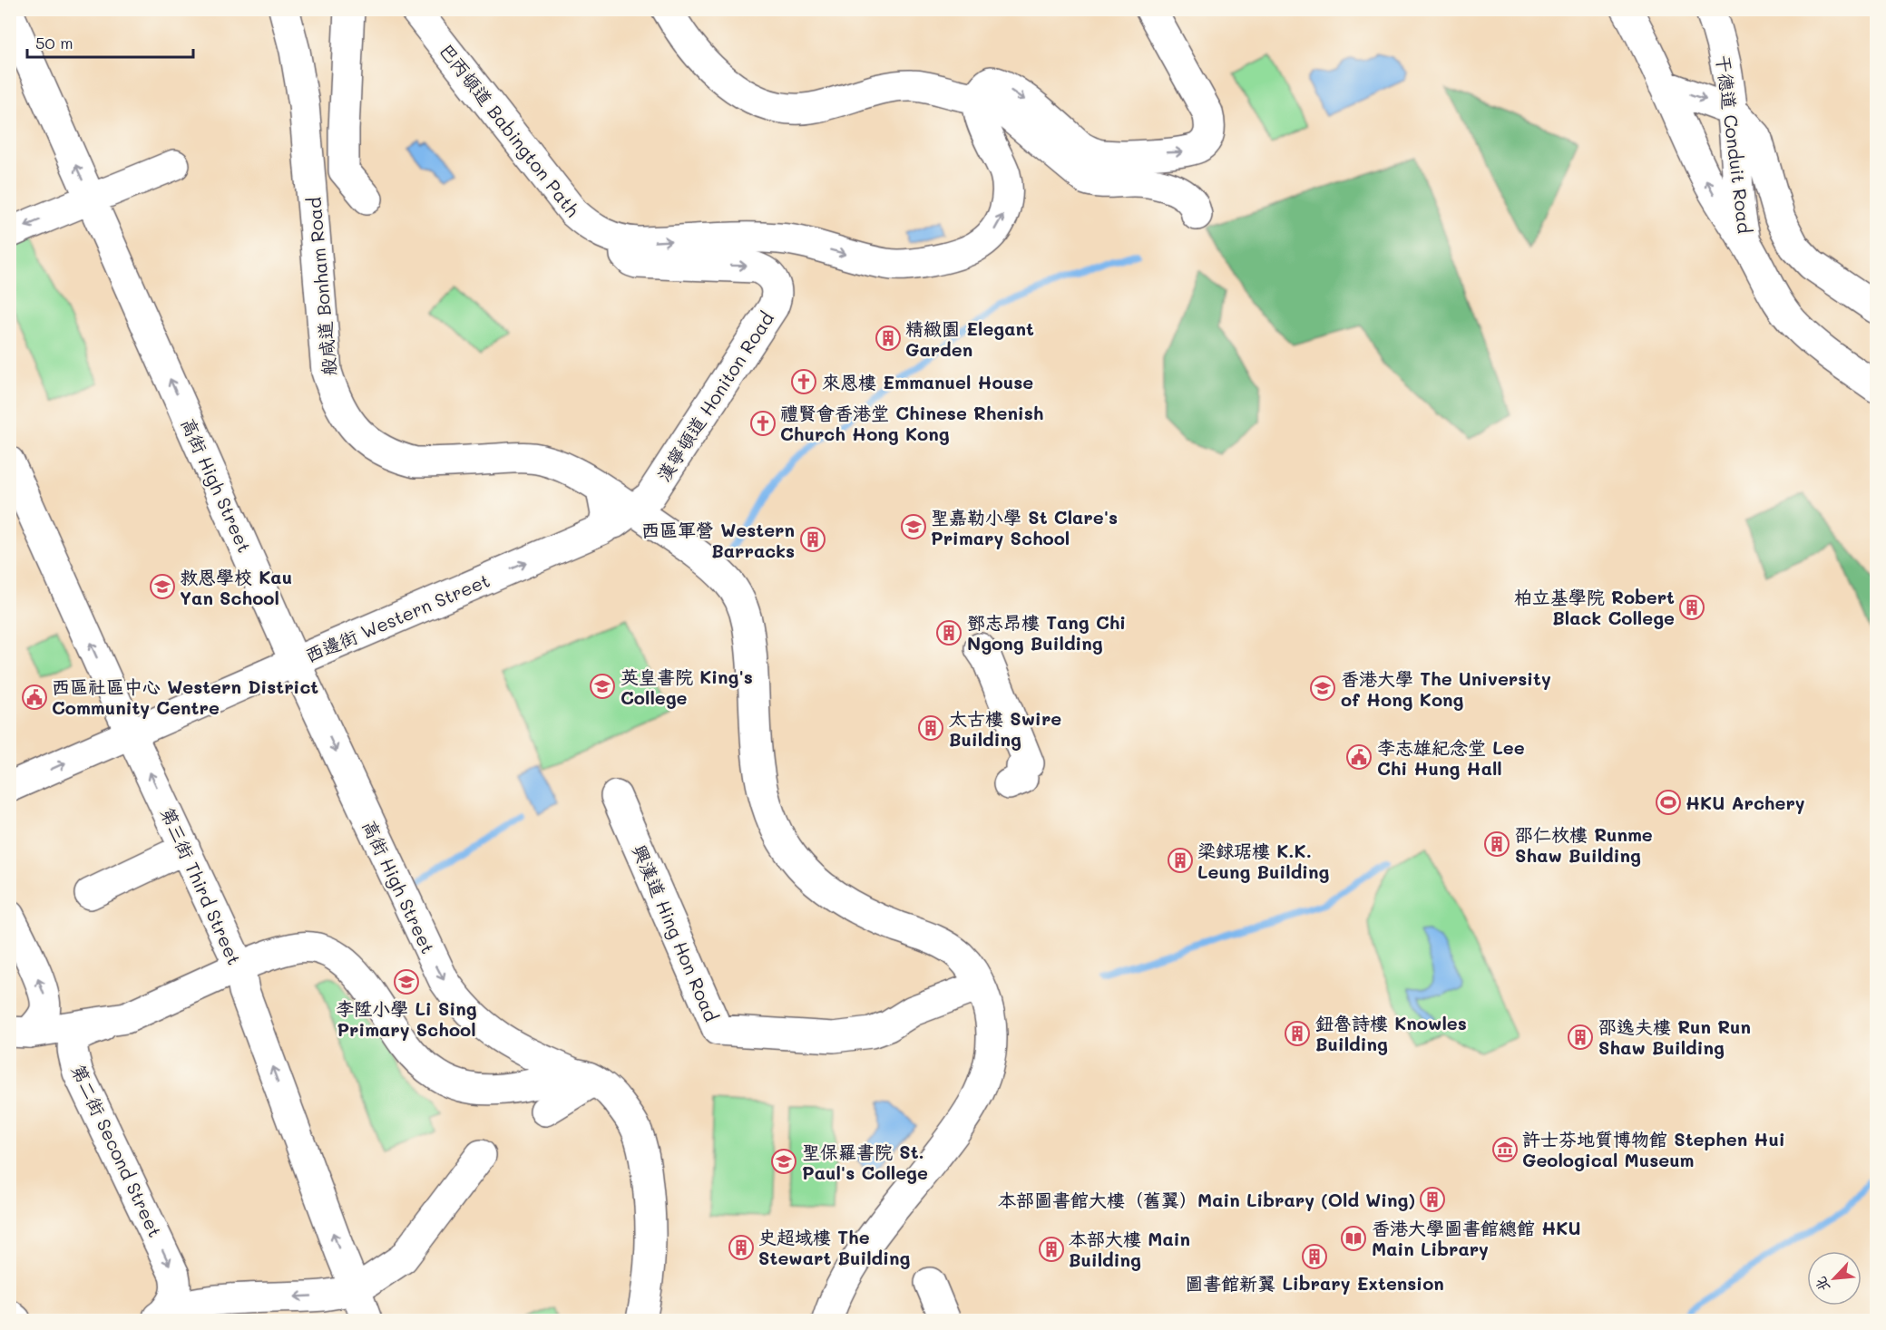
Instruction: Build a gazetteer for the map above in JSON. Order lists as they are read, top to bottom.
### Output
{
  "streets": {
    "street": [
      "巴丙頓道 Babington Path",
      "干德道 Conduit Road",
      "般咸道 Bonham Road",
      "漢寧頓道 Honiton Road",
      "高街 High Street",
      "西邊街 Western Street",
      "第三街 Third Street",
      "興漢道 Hing Hon Road",
      "第二街 Second Street"
    ]
  },
  "crossings": [
    ["巴丙頓道 Babington Path", "漢寧頓道 Honiton Road"],
    ["般咸道 Bonham Road", "漢寧頓道 Honiton Road"],
    ["般咸道 Bonham Road", "西邊街 Western Street"],
    ["般咸道 Bonham Road", "興漢道 Hing Hon Road"],
    ["漢寧頓道 Honiton Road", "西邊街 Western Street"],
    ["高街 High Street", "西邊街 Western Street"],
    ["西邊街 Western Street", "第三街 Third Street"]
  ],
  "one_way": ["第三街 Third Street", "第二街 Second Street"],
  "places": {
    "building": [
      "精緻園 Elegant Garden",
      "西區軍營 Western Barracks",
      "柏立基學院 Robert Black College",
      "鄧志昂樓 Tang Chi Ngong Building",
      "太古樓 Swire Building",
      "邵仁枚樓 Runme Shaw Building",
      "梁銶琚樓 K.K. Leung Building",
      "鈕魯詩樓 Knowles Building",
      "邵逸夫樓 Run Run Shaw Building",
      "本部圖書館大樓（舊翼）Main Library (Old Wing)",
      "史超域樓 The Stewart Building",
      "本部大樓 Main Building",
      "圖書館新翼 Library Extension"
    ],
    "church": ["來恩樓 Emmanuel House", "禮賢會香港堂 Chinese Rhenish Church Hong Kong"],
    "school or university": [
      "聖嘉勒小學 St Clare's Primary School",
      "救恩學校 Kau Yan School",
      "英皇書院 King's College",
      "香港大學 The University of Hong Kong",
      "李陞小學 Li Sing Primary School",
      "聖保羅書院 St. Paul's College"
    ],
    "public building": ["西區社區中心 Western District Community Centre", "李志雄紀念堂 Lee Chi Hung Hall"],
    "sports": ["HKU Archery"],
    "museum": ["許士芬地質博物館 Stephen Hui Geological Museum"],
    "library": ["香港大學圖書館總館 HKU Main Library"]
  },
  "scale_bar": "50 m",
  "north": "bottom left"
}
